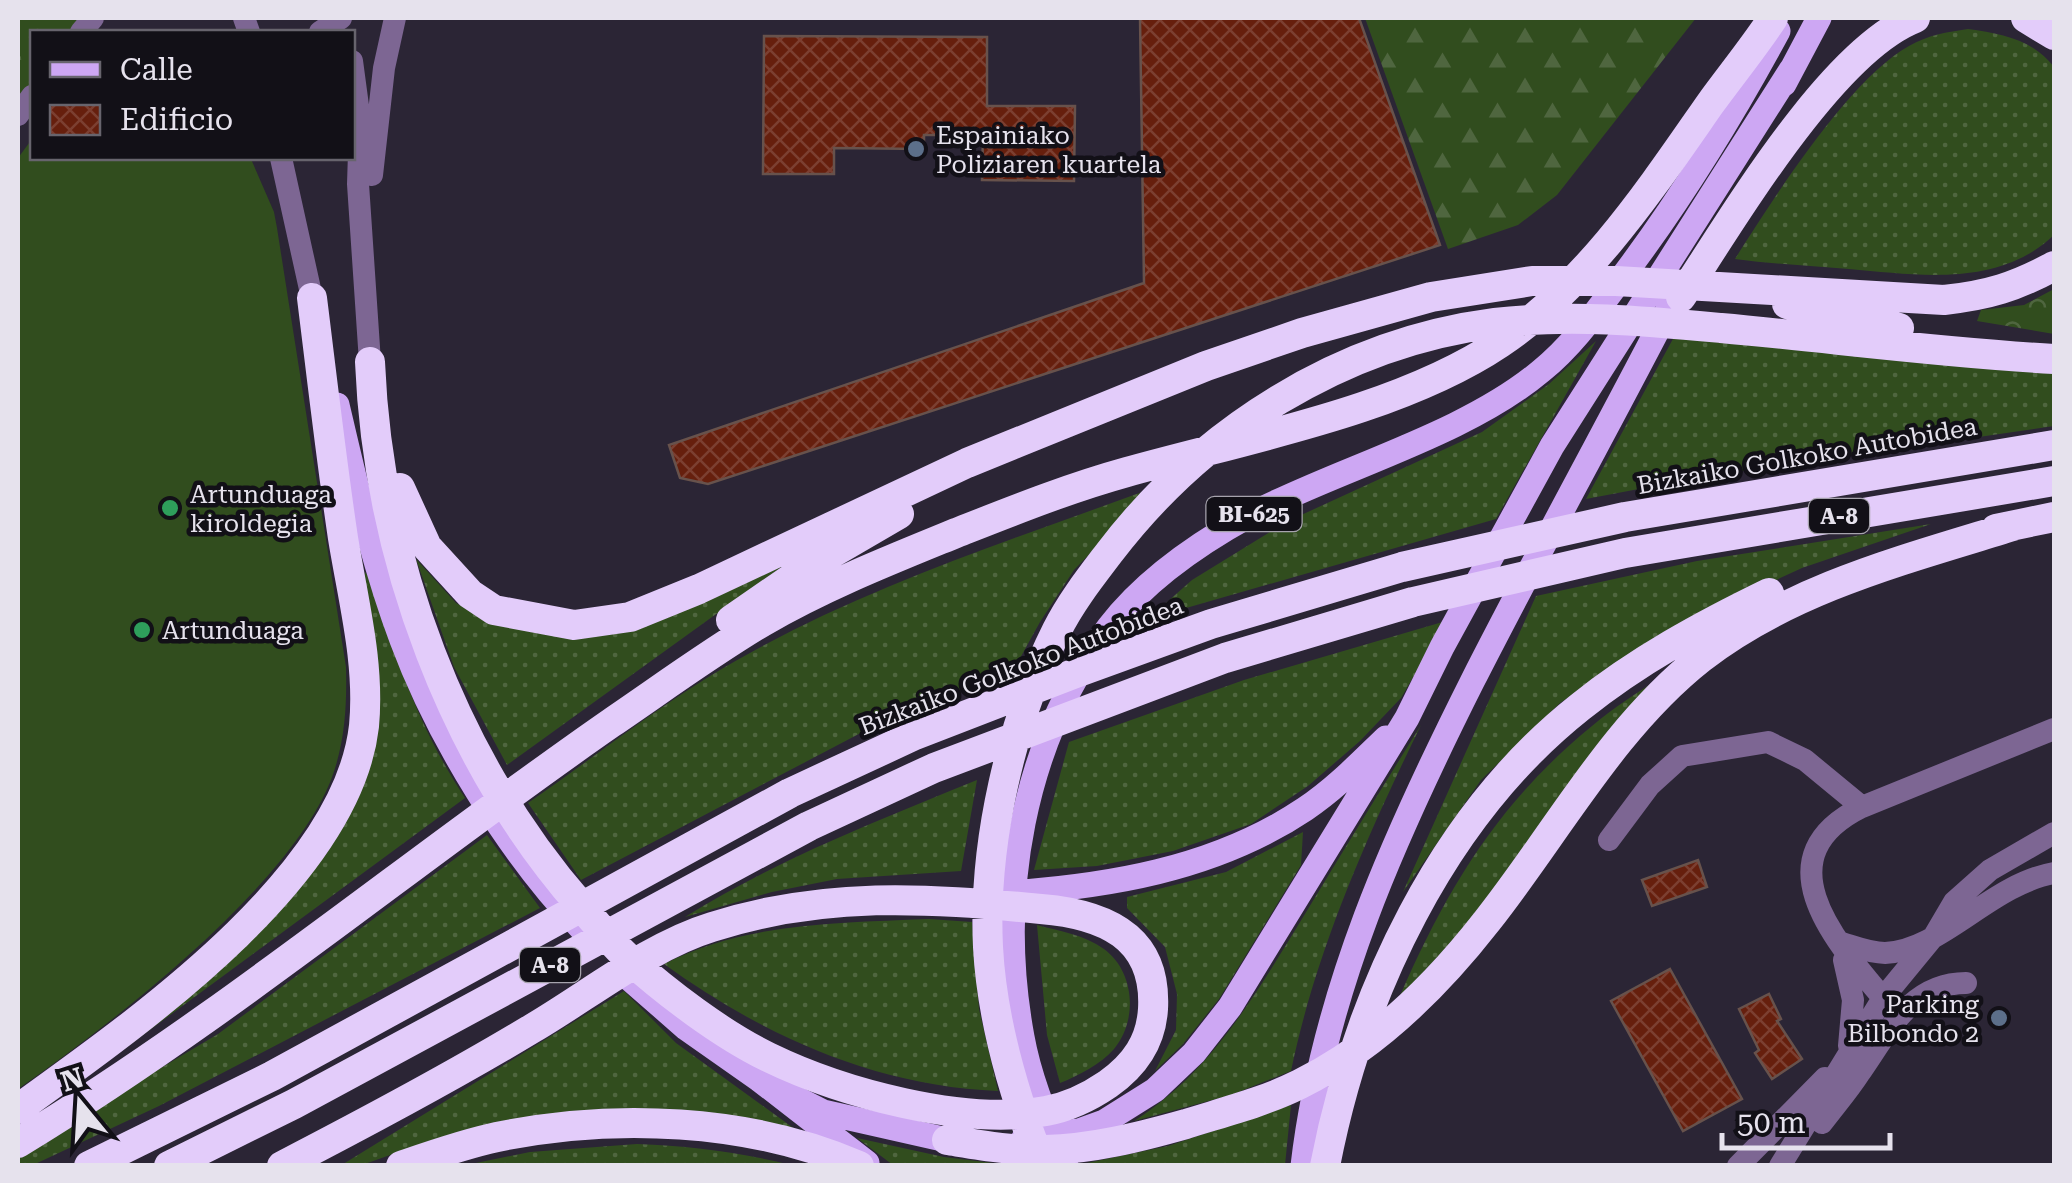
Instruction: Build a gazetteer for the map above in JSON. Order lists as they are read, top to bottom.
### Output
{
  "streets": {
    "highway": ["Bizkaiko Golkoko Autobidea", "A-8"],
    "main road": ["BI-625"]
  },
  "places": [
    "Espainiako Poliziaren kuartela",
    "Artunduaga kiroldegia",
    "Artunduaga",
    "Parking Bilbondo 2"
  ],
  "legend": ["Calle", "Edificio"],
  "scale_bar": "50 m",
  "north": "top"
}
